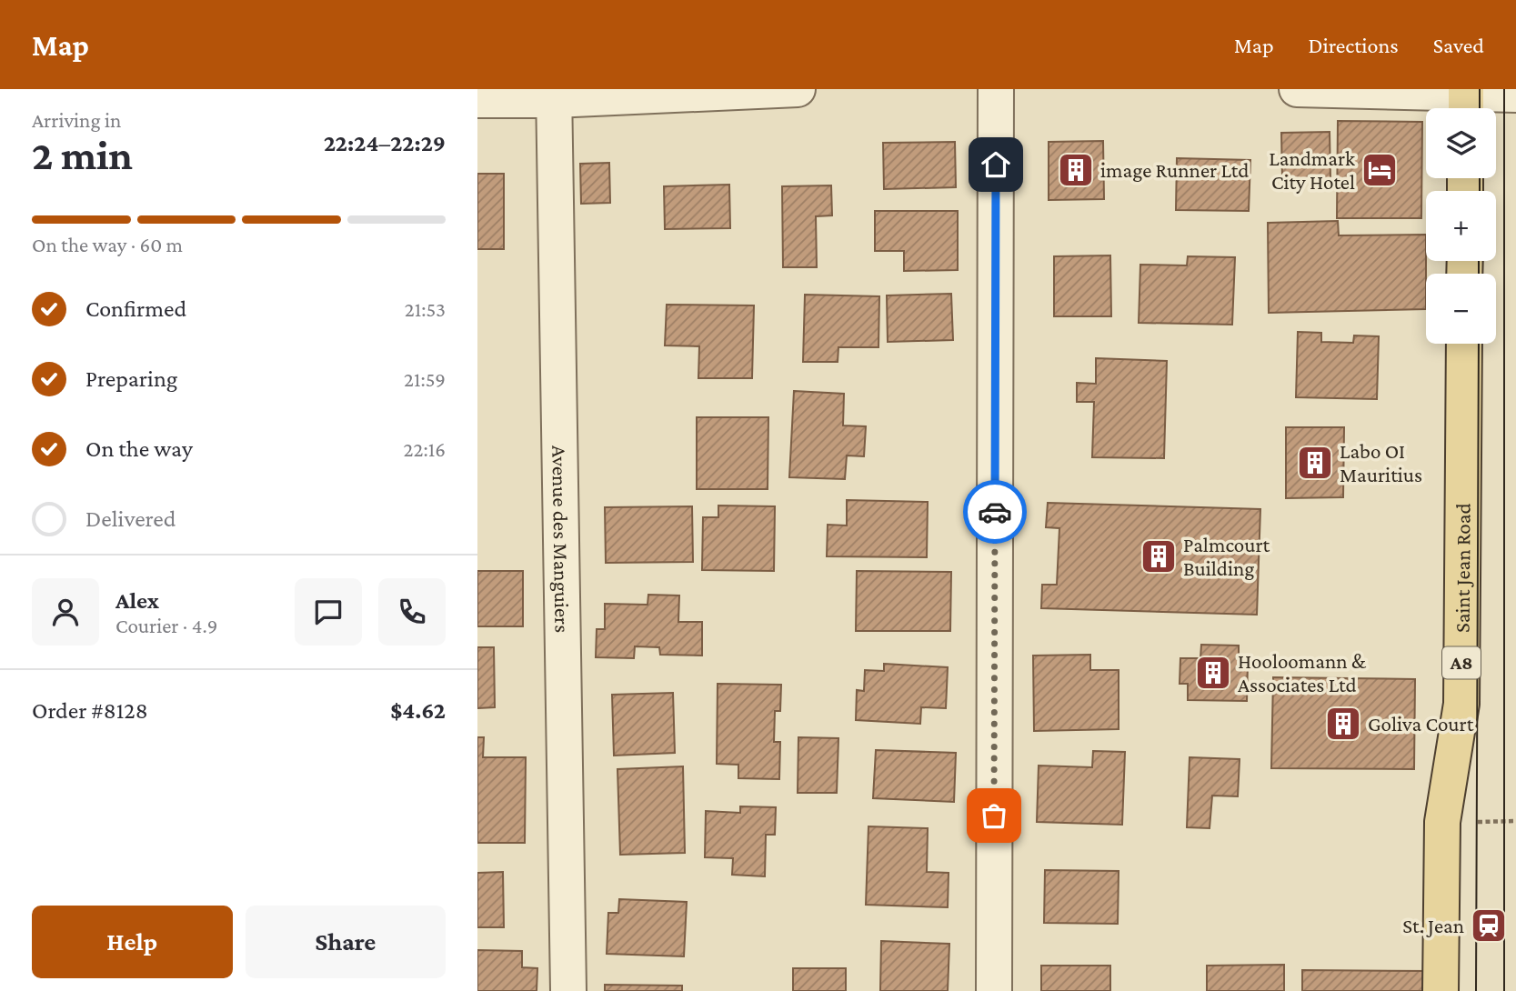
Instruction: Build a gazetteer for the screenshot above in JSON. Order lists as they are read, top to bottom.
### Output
{
  "streets": {
    "main road": ["Saint Jean Road", "A8"],
    "street": ["Avenue des Manguiers"]
  },
  "places": {
    "building": [
      "image Runner Ltd",
      "Labo OI Mauritius",
      "Palmcourt Building",
      "Hooloomann & Associates Ltd",
      "Goliva Court"
    ],
    "hotel": ["Landmark City Hotel"],
    "station": ["St. Jean"]
  },
  "page": {
    "header": "Map",
    "nav": ["Map", "Directions", "Saved"],
    "heading": ["2 min", "Arriving in", "22:24–22:29"],
    "panel": [
      "Alex",
      "Courier · 4.9",
      "Order #8128",
      "$4.62"
    ],
    "map_buttons": ["+", "−"],
    "bar": "On the way · 60 m",
    "list": [
      ["Confirmed", "21:53"],
      ["Preparing", "21:59"],
      ["On the way", "22:16"],
      "Delivered"
    ],
    "buttons": ["Help", "Share"]
  }
}
